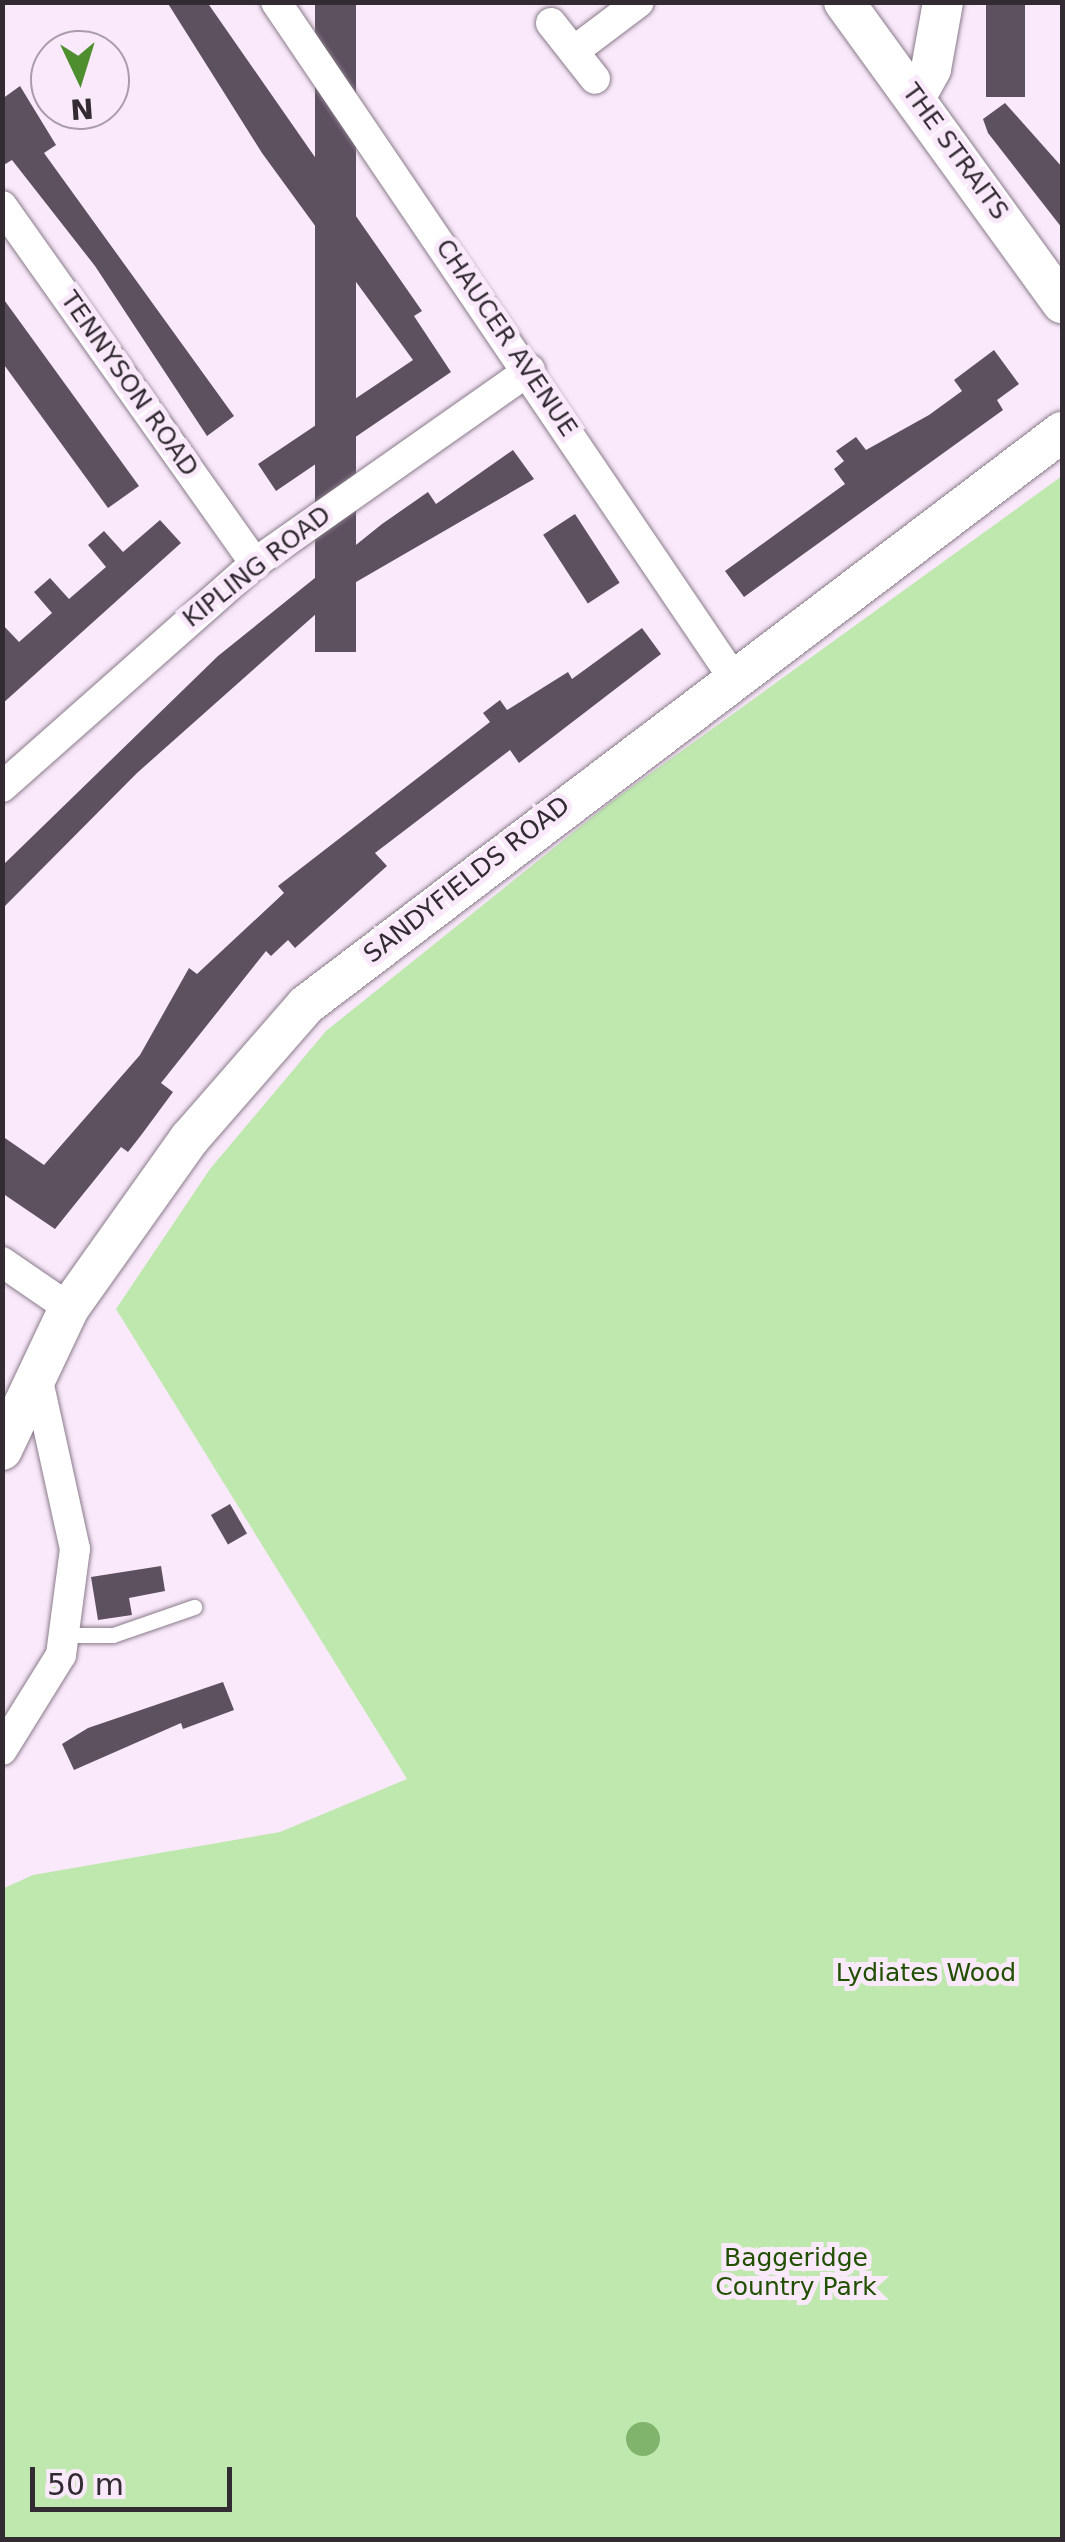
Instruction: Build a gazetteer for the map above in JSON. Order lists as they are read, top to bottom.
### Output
{
  "streets": {
    "street": [
      "THE STRAITS",
      "CHAUCER AVENUE",
      "TENNYSON ROAD",
      "KIPLING ROAD",
      "SANDYFIELDS ROAD"
    ]
  },
  "crossings": [
    ["CHAUCER AVENUE", "KIPLING ROAD"],
    ["CHAUCER AVENUE", "SANDYFIELDS ROAD"],
    ["TENNYSON ROAD", "KIPLING ROAD"]
  ],
  "parks": ["Lydiates Wood", "Baggeridge Country Park"],
  "scale_bar": "50 m",
  "north": "bottom"
}
